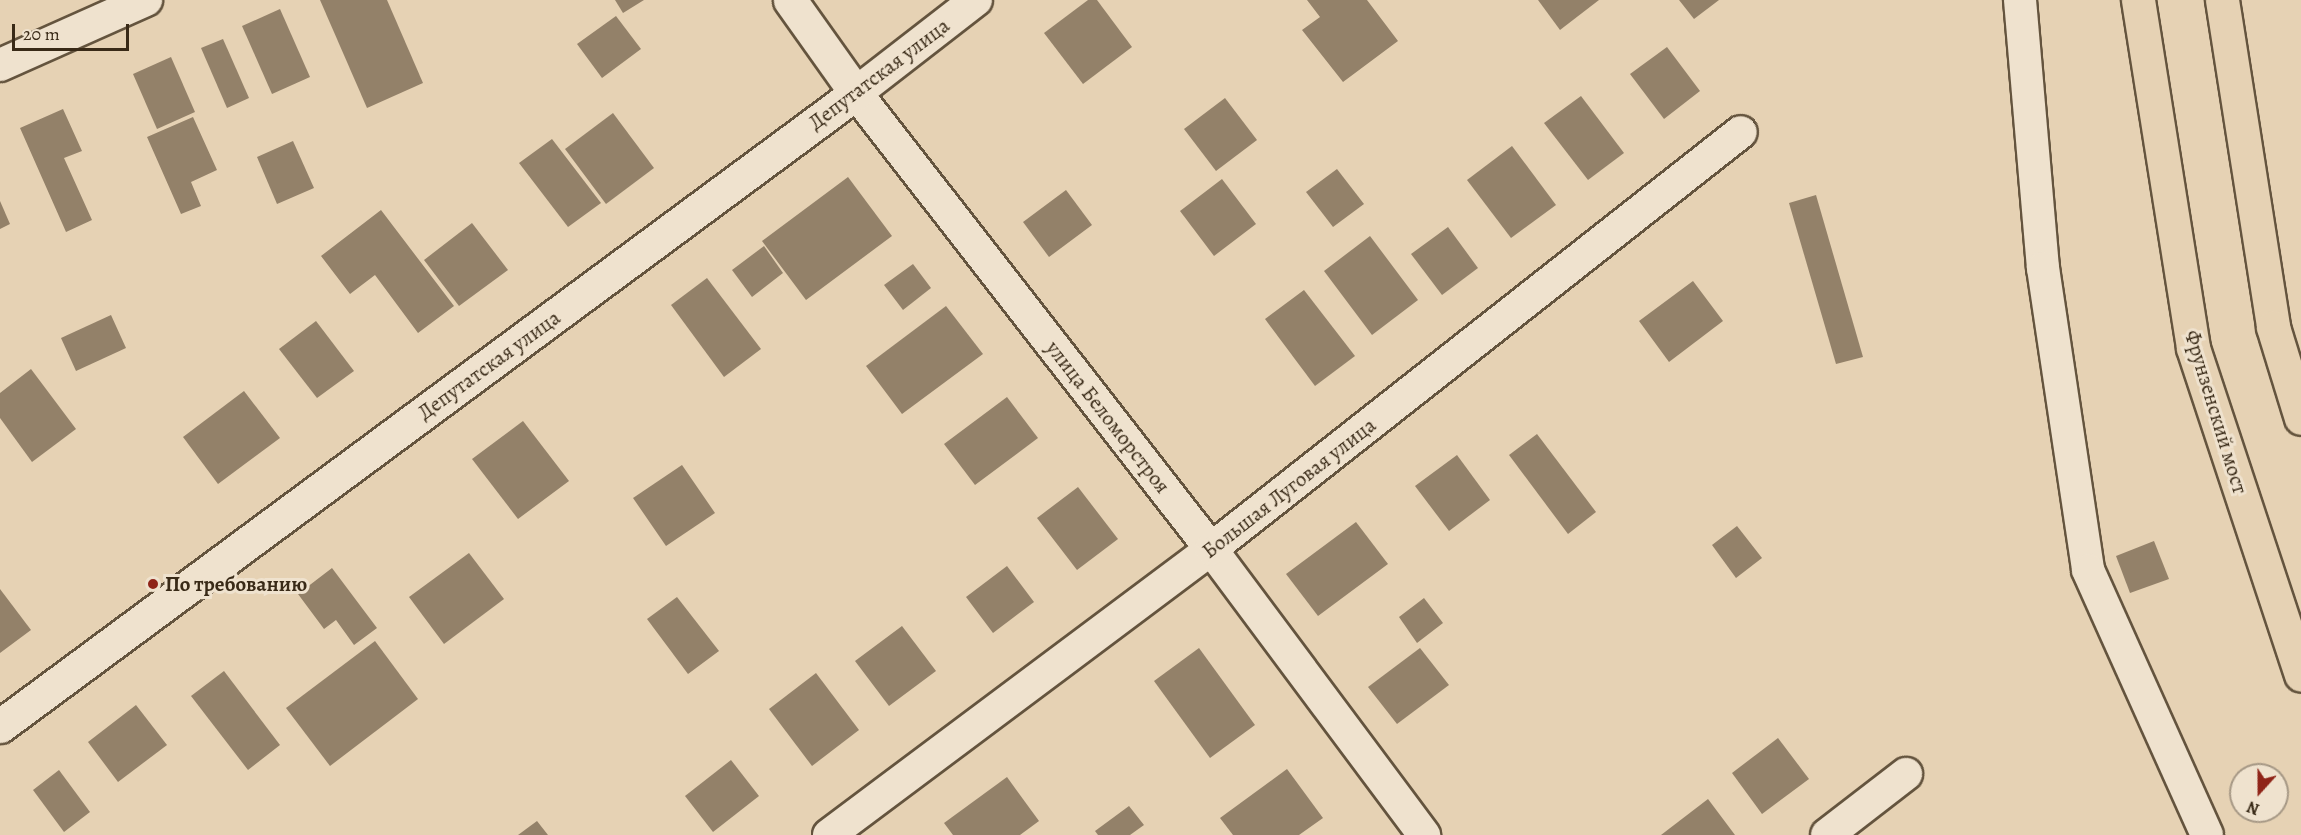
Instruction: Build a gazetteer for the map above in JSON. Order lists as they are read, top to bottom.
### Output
{
  "streets": {
    "main road": ["Фрунзенский мост"],
    "street": ["Депутатская улица", "улица Беломорстроя", "Большая Луговая улица"]
  },
  "crossings": [
    ["Депутатская улица", "улица Беломорстроя"],
    ["улица Беломорстроя", "Большая Луговая улица"]
  ],
  "places": ["По требованию"],
  "scale_bar": "20 m",
  "north": "bottom"
}
